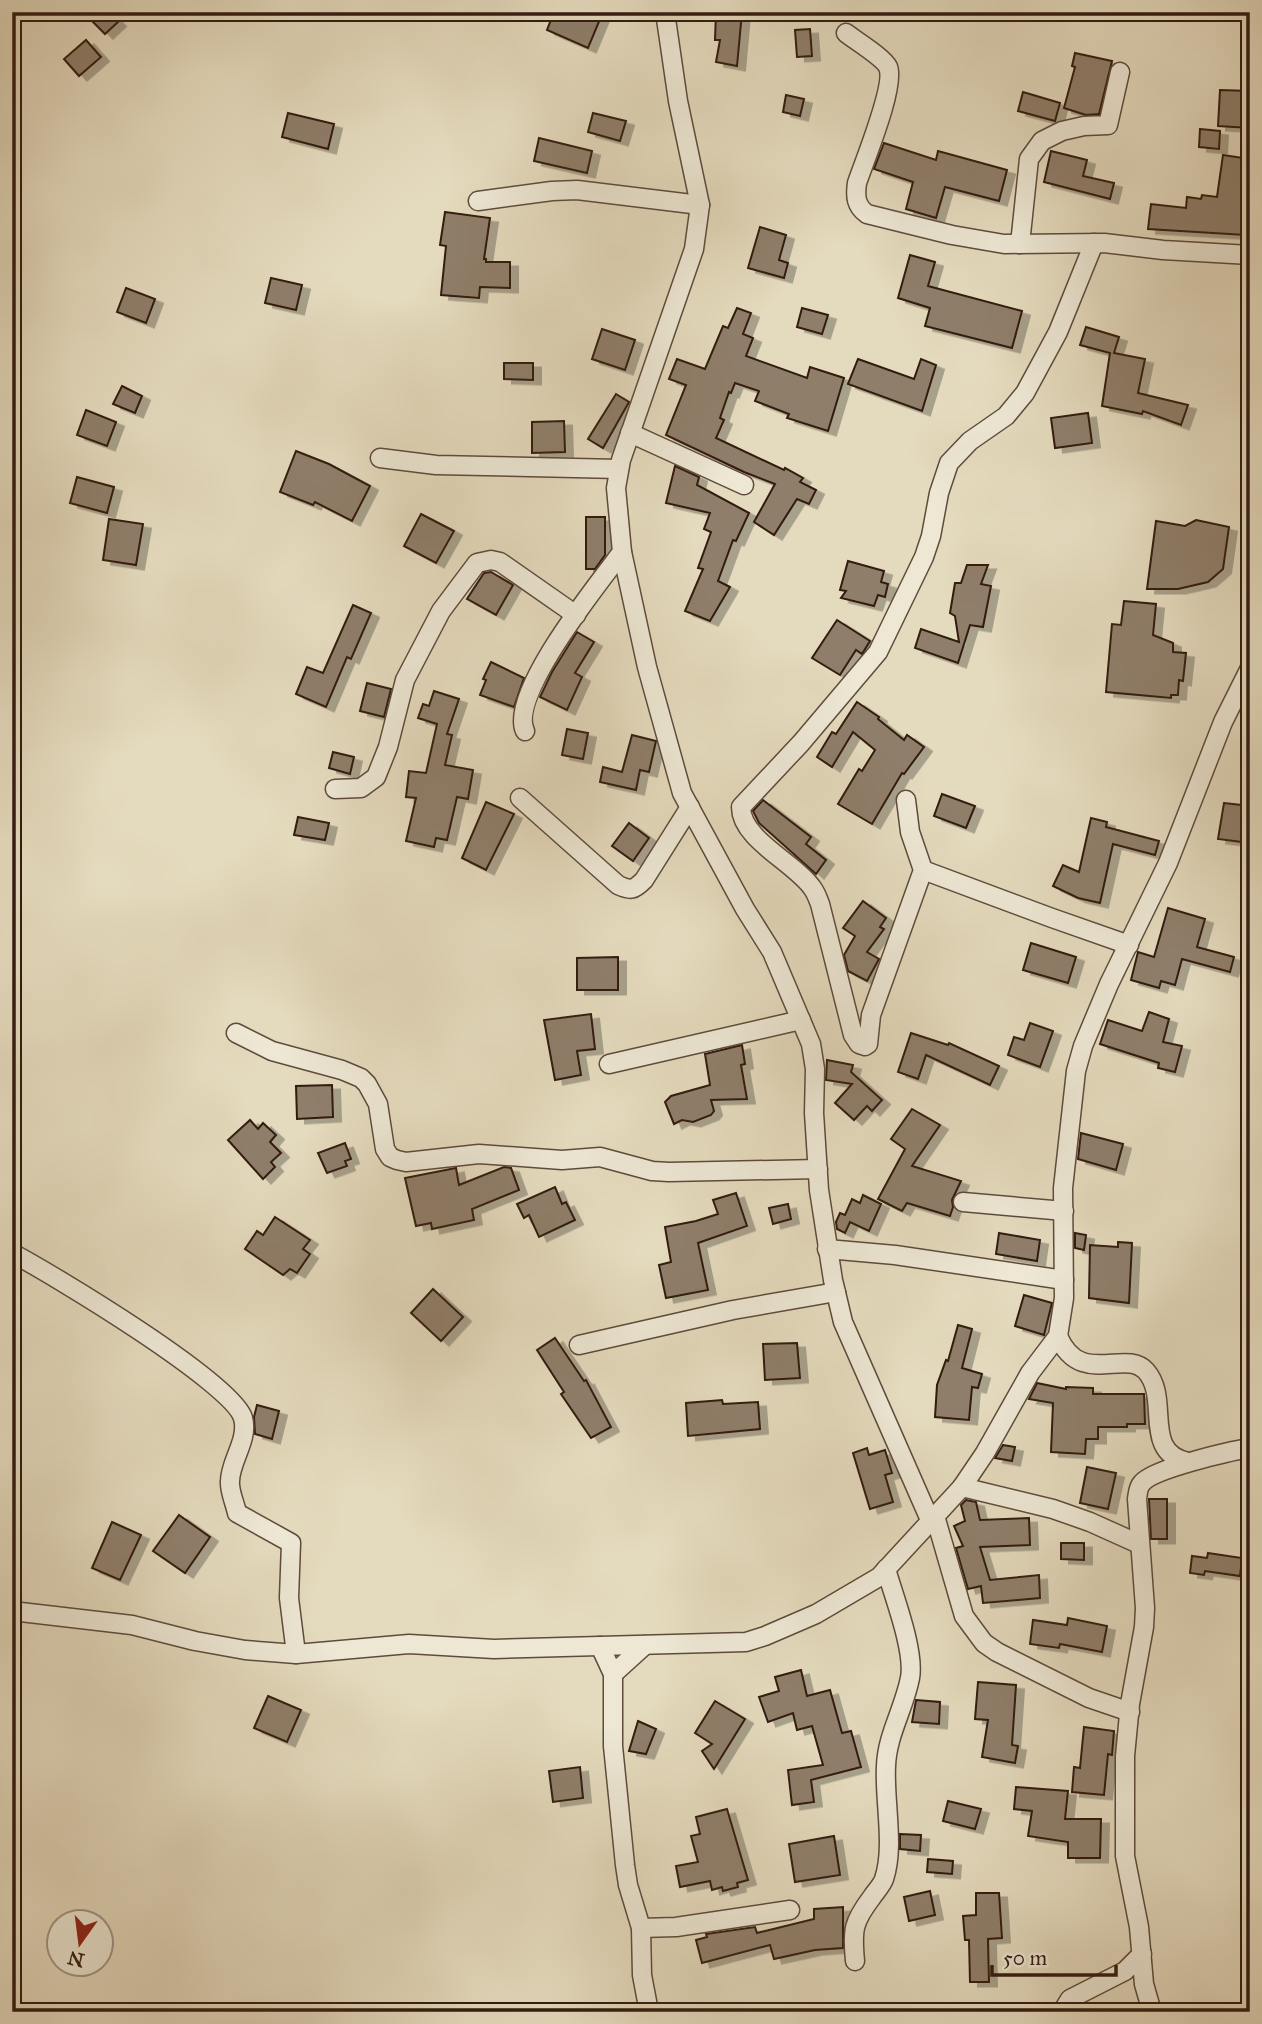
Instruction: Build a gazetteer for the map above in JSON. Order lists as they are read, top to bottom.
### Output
{
  "scale_bar": "50 m",
  "north": "bottom"
}
